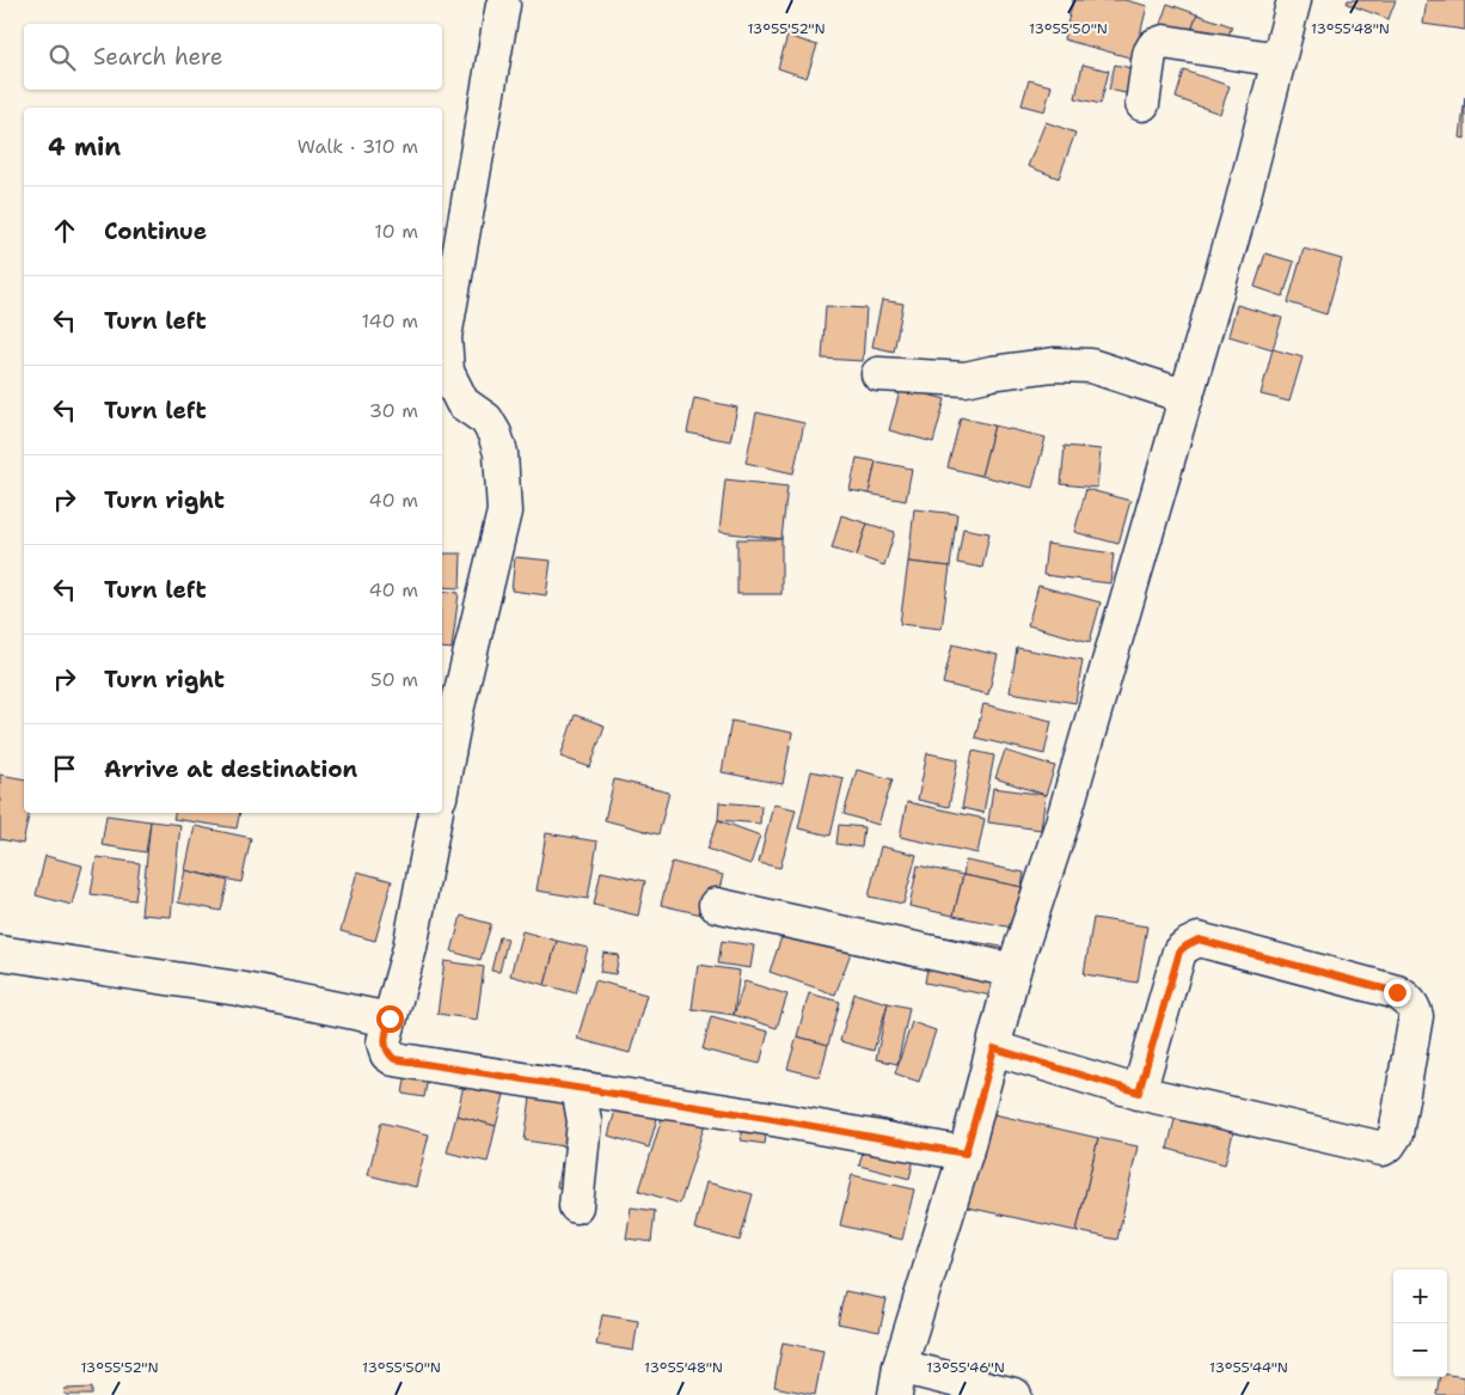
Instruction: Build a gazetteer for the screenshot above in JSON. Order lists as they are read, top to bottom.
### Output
{
  "page": {
    "search": "Search here",
    "heading": ["4 min", "Walk · 310 m"],
    "list": [
      ["Continue", "10 m"],
      ["Turn left", "140 m"],
      ["Turn left", "30 m"],
      ["Turn right", "40 m"],
      ["Turn left", "40 m"],
      ["Turn right", "50 m"],
      "Arrive at destination"
    ],
    "map_buttons": ["+", "−"]
  },
  "coordinates": [
    "13°55'52\"N",
    "13°55'50\"N",
    "13°55'48\"N",
    "13°55'46\"N",
    "13°55'44\"N"
  ]
}
